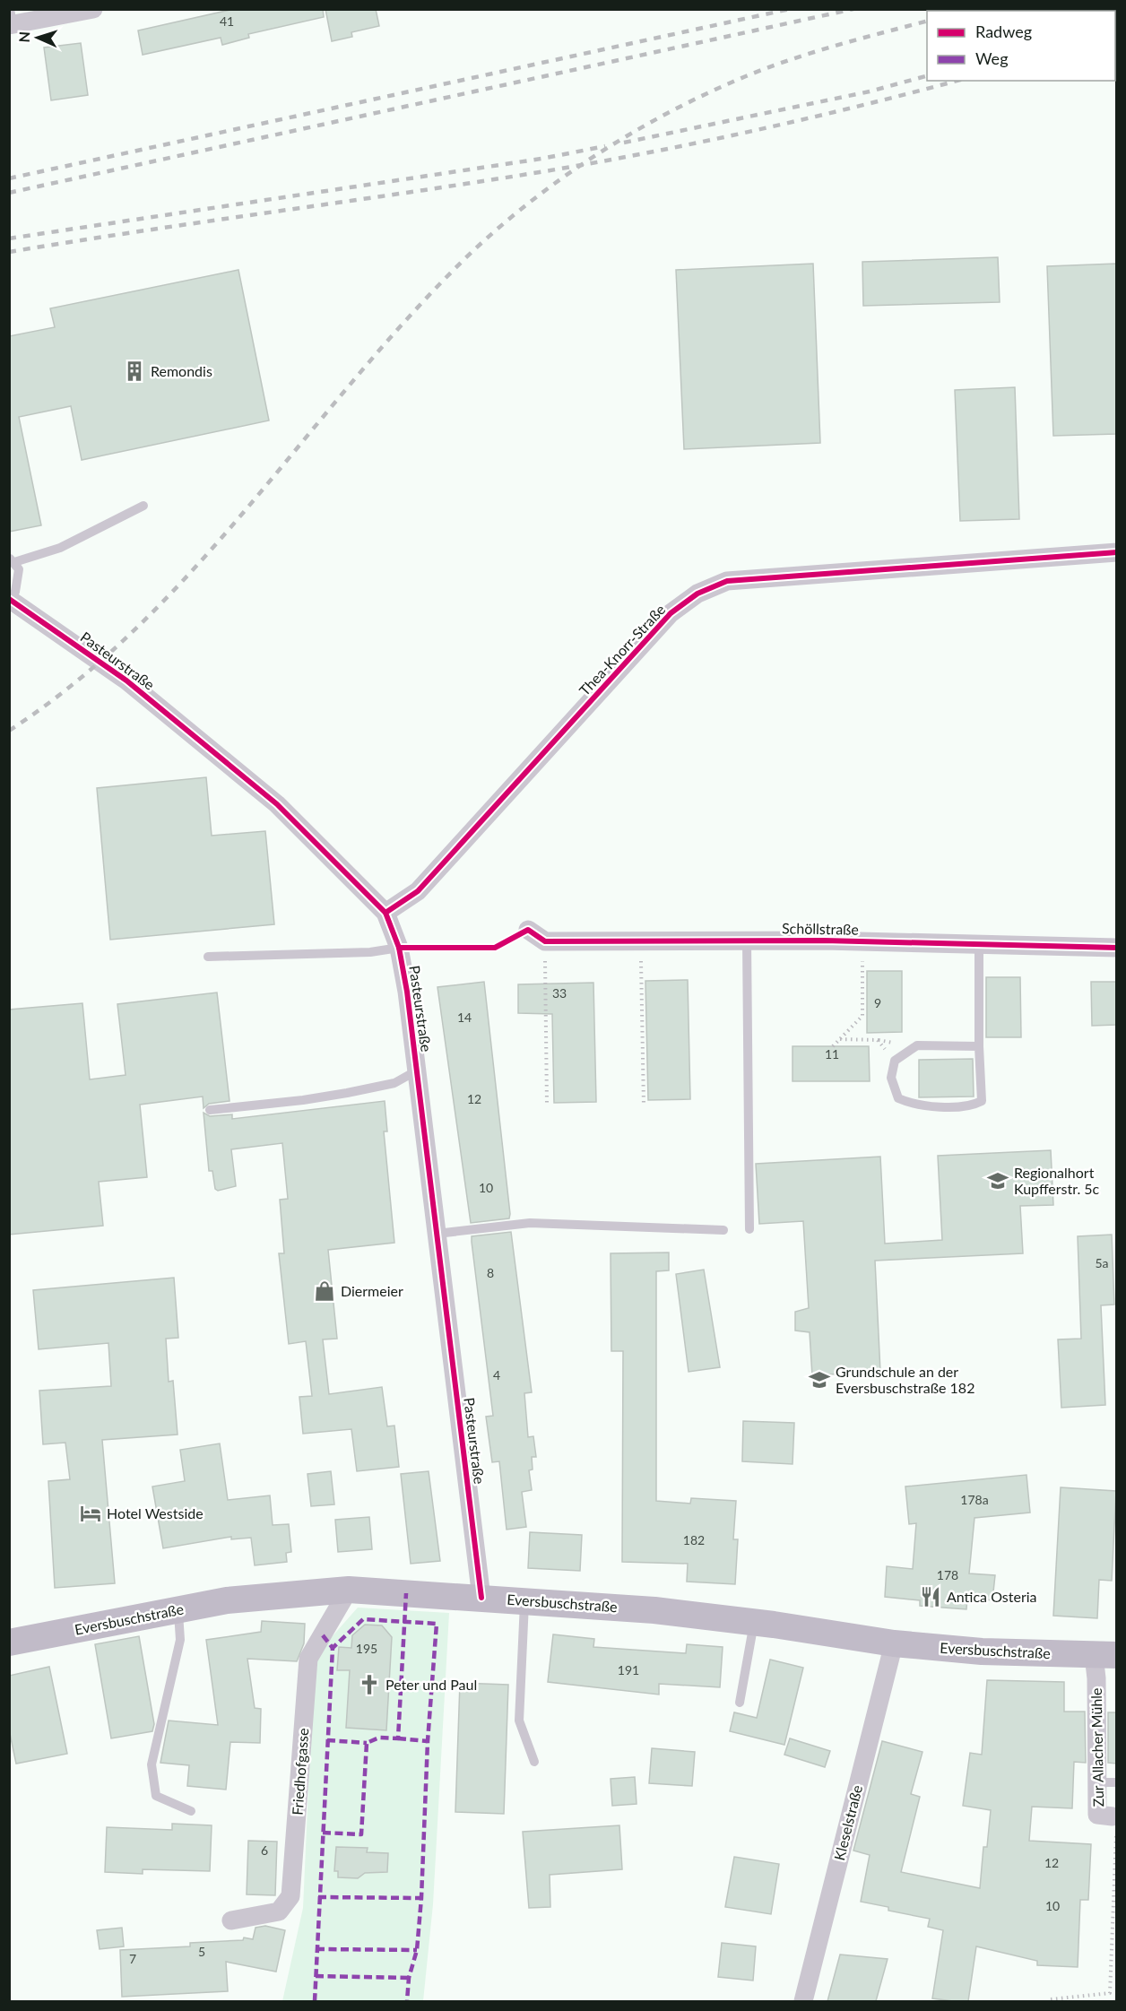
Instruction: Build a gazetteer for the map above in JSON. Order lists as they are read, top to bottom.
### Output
{
  "streets": {
    "main road": ["Eversbuschstraße"],
    "street": [
      "Thea-Knorr-Straße",
      "Pasteurstraße",
      "Schöllstraße",
      "Zur Allacher Mühle",
      "Friedhofgasse",
      "Kleselstraße"
    ]
  },
  "crossings": [
    ["Thea-Knorr-Straße", "Pasteurstraße"],
    ["Pasteurstraße", "Eversbuschstraße"],
    ["Eversbuschstraße", "Zur Allacher Mühle"],
    ["Eversbuschstraße", "Friedhofgasse"],
    ["Eversbuschstraße", "Kleselstraße"]
  ],
  "places": {
    "building": ["Remondis"],
    "school or university": ["Regionalhort Kupfferstr. 5c", "Grundschule an der Eversbuschstraße 182"],
    "shop": ["Diermeier"],
    "hotel": ["Hotel Westside"],
    "restaurant": ["Antica Osteria"],
    "church": ["Peter und Paul"]
  },
  "house_numbers": [
    "41",
    "33",
    "9",
    "14",
    "11",
    "12",
    "10",
    "5a",
    "8",
    "4",
    "178a",
    "182",
    "178",
    "195",
    "191",
    "6",
    "12",
    "10",
    "5",
    "7"
  ],
  "legend": ["Radweg", "Weg"],
  "north": "left"
}
